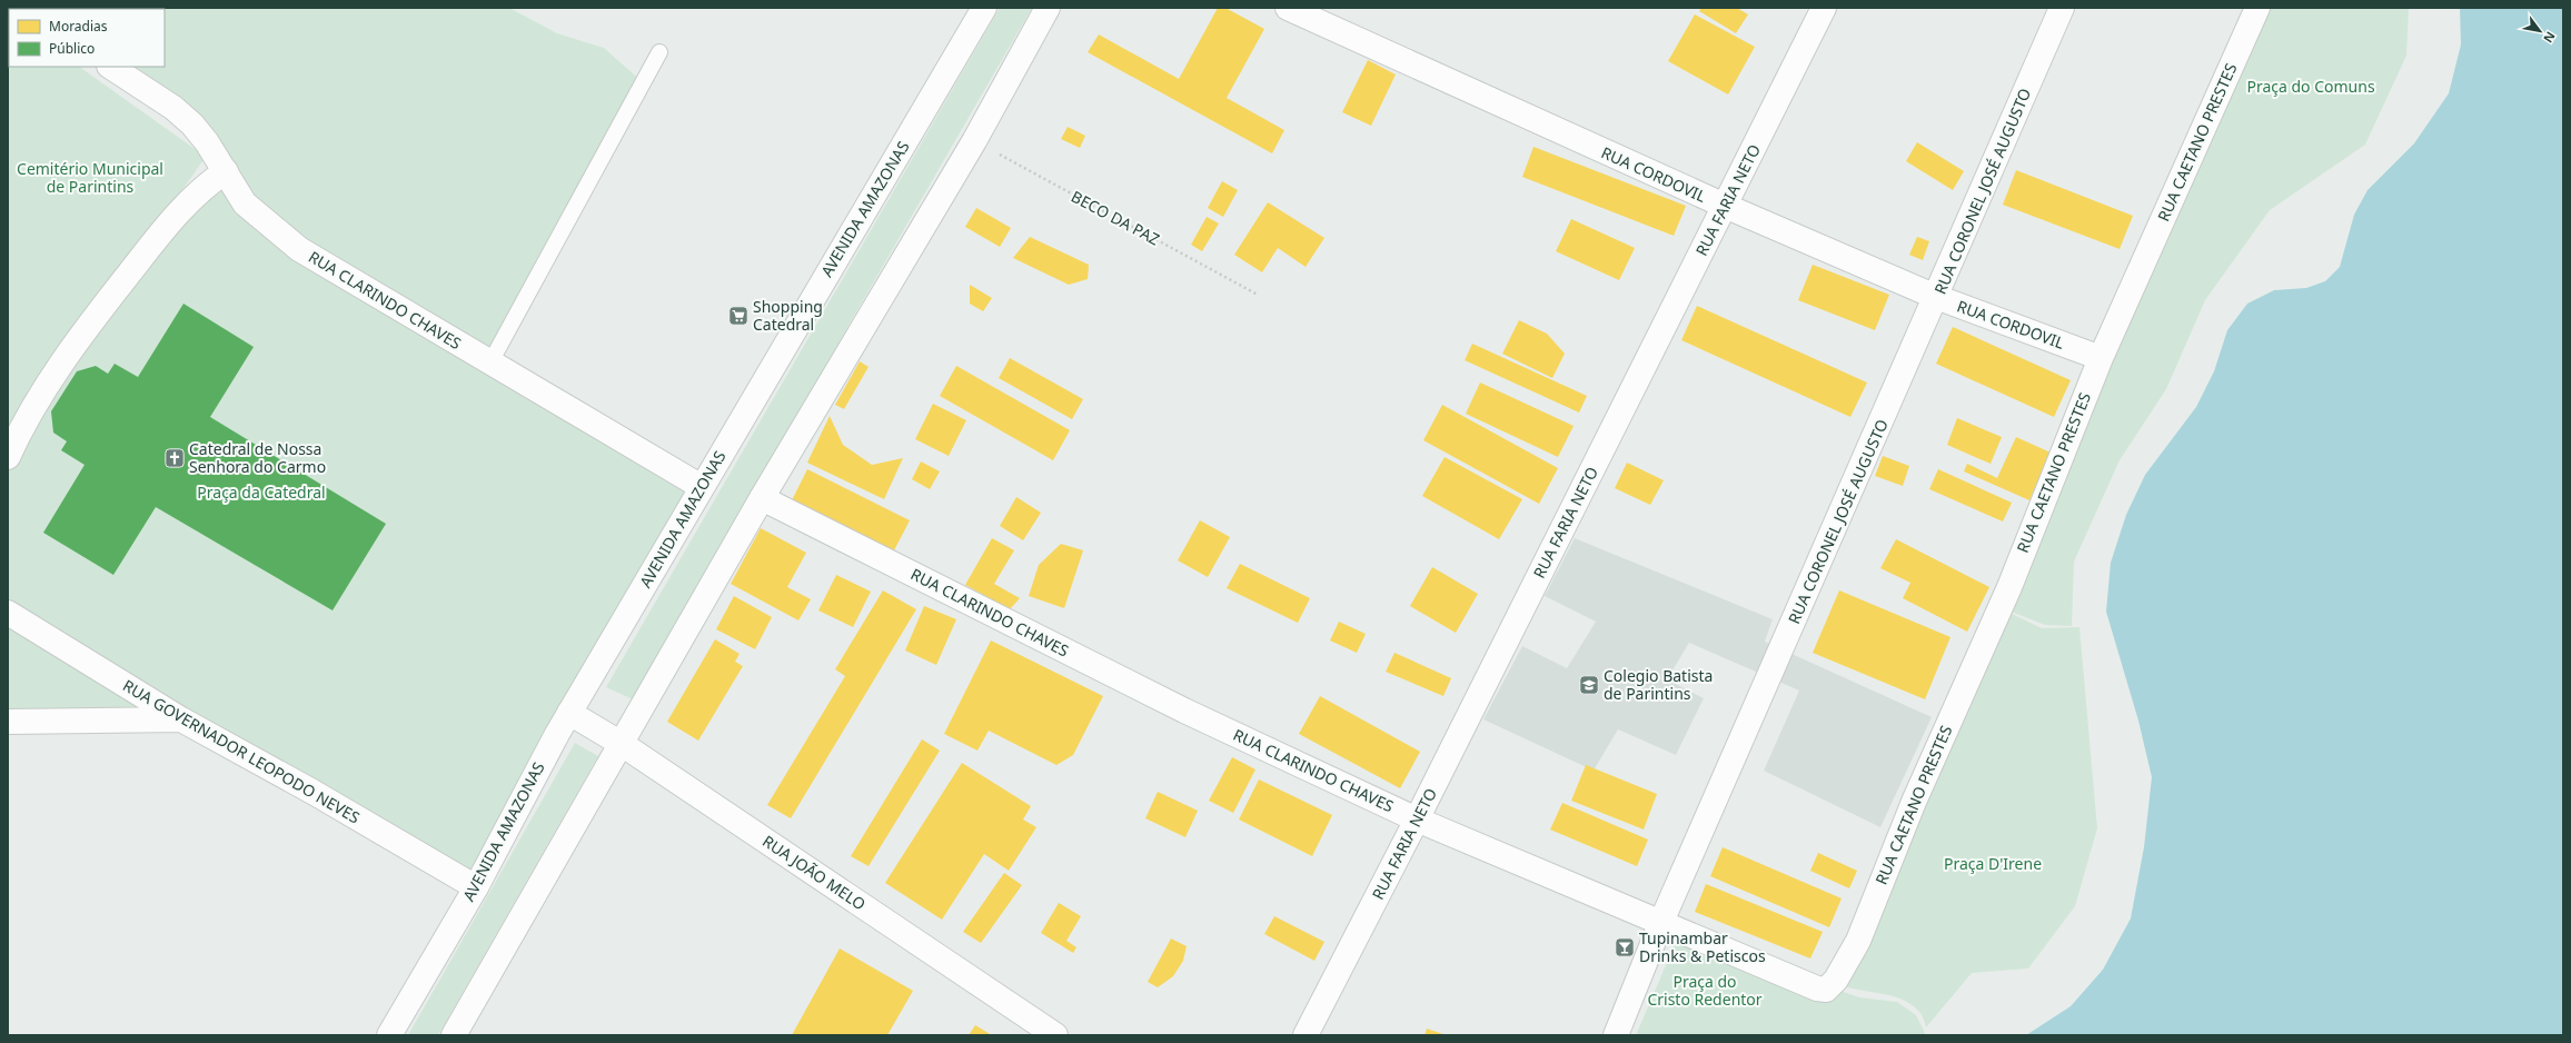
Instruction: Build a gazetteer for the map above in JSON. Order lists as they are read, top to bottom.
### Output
{
  "streets": {
    "street": [
      "RUA CAETANO PRESTES",
      "RUA CORDOVIL",
      "RUA CORONEL JOSÉ AUGUSTO",
      "RUA FARIA NETO",
      "AVENIDA AMAZONAS",
      "RUA CLARINDO CHAVES",
      "RUA GOVERNADOR LEOPODO NEVES",
      "RUA JOÃO MELO"
    ],
    "path": ["BECO DA PAZ"]
  },
  "crossings": [
    ["RUA CAETANO PRESTES", "RUA CORDOVIL"],
    ["RUA CAETANO PRESTES", "RUA CLARINDO CHAVES"],
    ["RUA CORDOVIL", "RUA CORONEL JOSÉ AUGUSTO"],
    ["RUA CORDOVIL", "RUA FARIA NETO"],
    ["RUA CORONEL JOSÉ AUGUSTO", "RUA CLARINDO CHAVES"],
    ["RUA FARIA NETO", "RUA CLARINDO CHAVES"],
    ["AVENIDA AMAZONAS", "RUA CLARINDO CHAVES"],
    ["AVENIDA AMAZONAS", "RUA GOVERNADOR LEOPODO NEVES"],
    ["AVENIDA AMAZONAS", "RUA JOÃO MELO"]
  ],
  "parks": [
    "Praça do Comuns",
    "Cemitério Municipal de Parintins",
    "Praça da Catedral",
    "Praça D'Irene",
    "Praça do Cristo Redentor"
  ],
  "places": {
    "supermarket": ["Shopping Catedral"],
    "church": ["Catedral de Nossa Senhora do Carmo"],
    "school or university": ["Colegio Batista de Parintins"],
    "bar": ["Tupinambar Drinks & Petiscos"]
  },
  "legend": ["Moradias", "Público"],
  "north": "bottom right"
}
